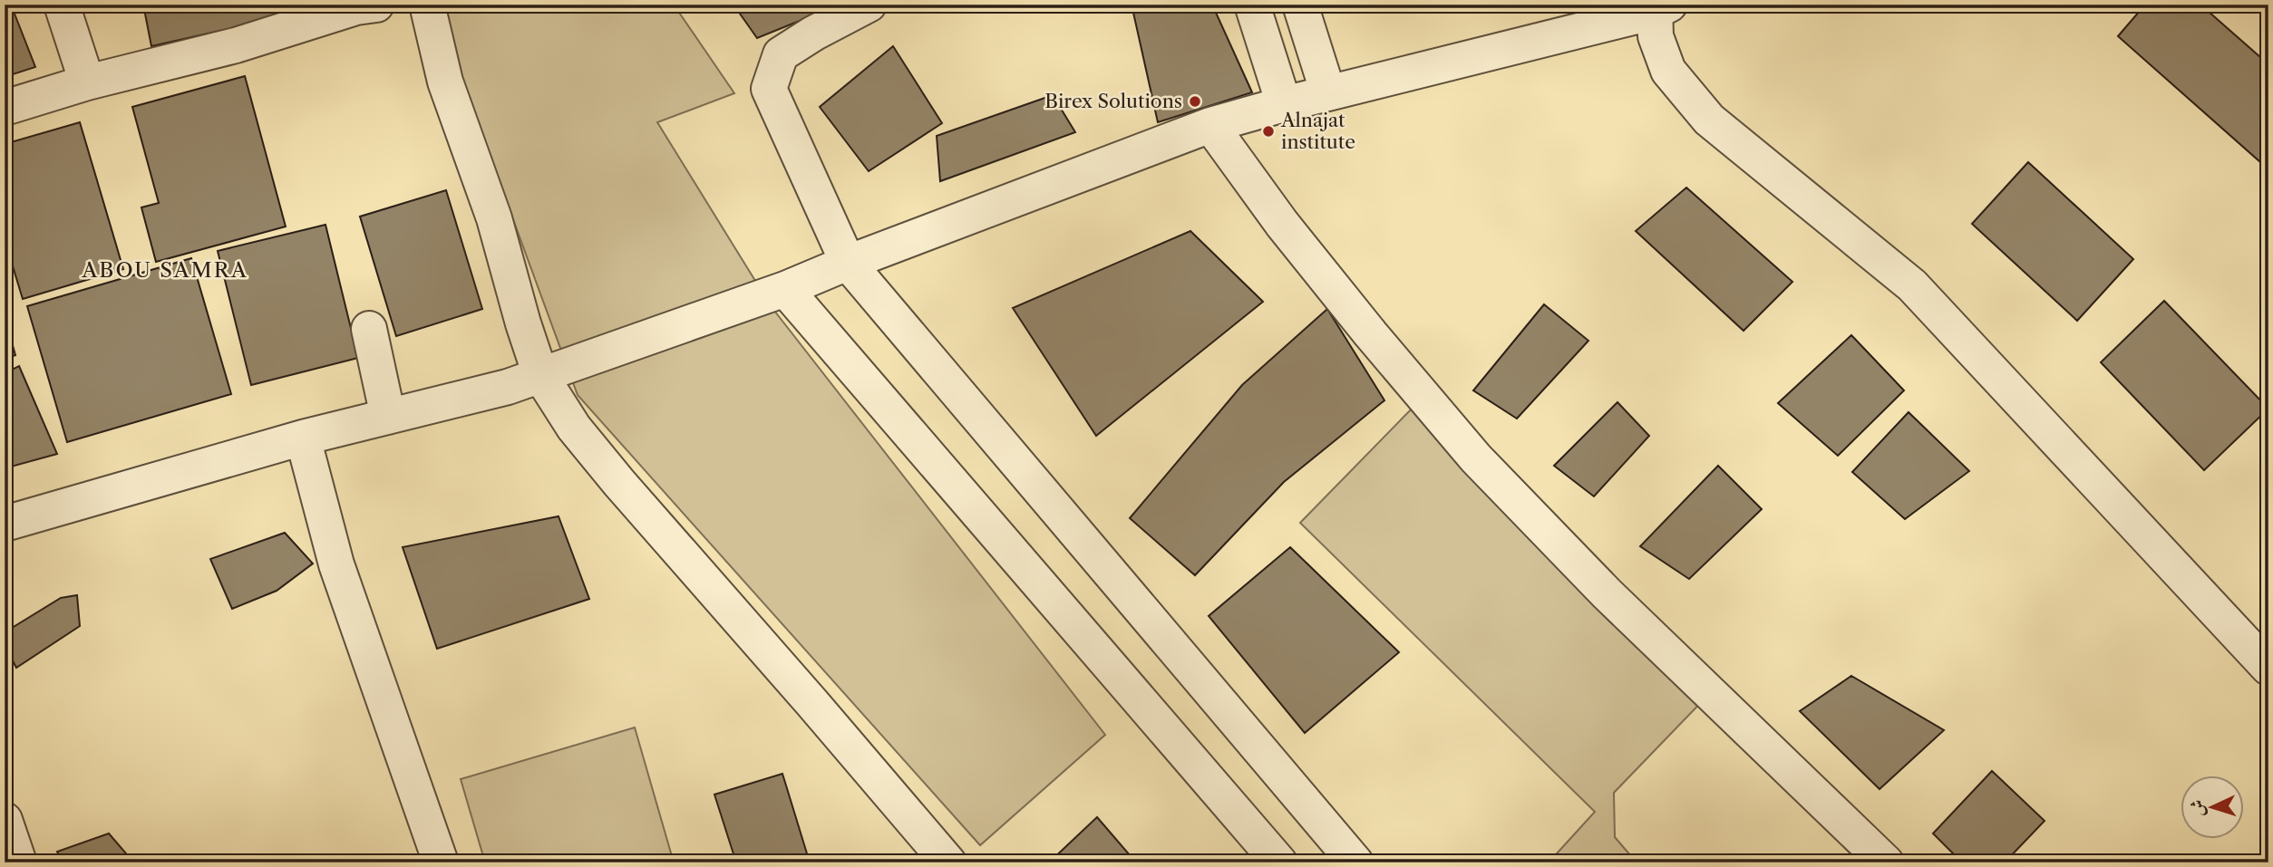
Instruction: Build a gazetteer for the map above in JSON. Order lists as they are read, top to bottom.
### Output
{
  "districts": ["ABOU SAMRA"],
  "places": ["Birex Solutions", "Alnajat institute"],
  "north": "left"
}
